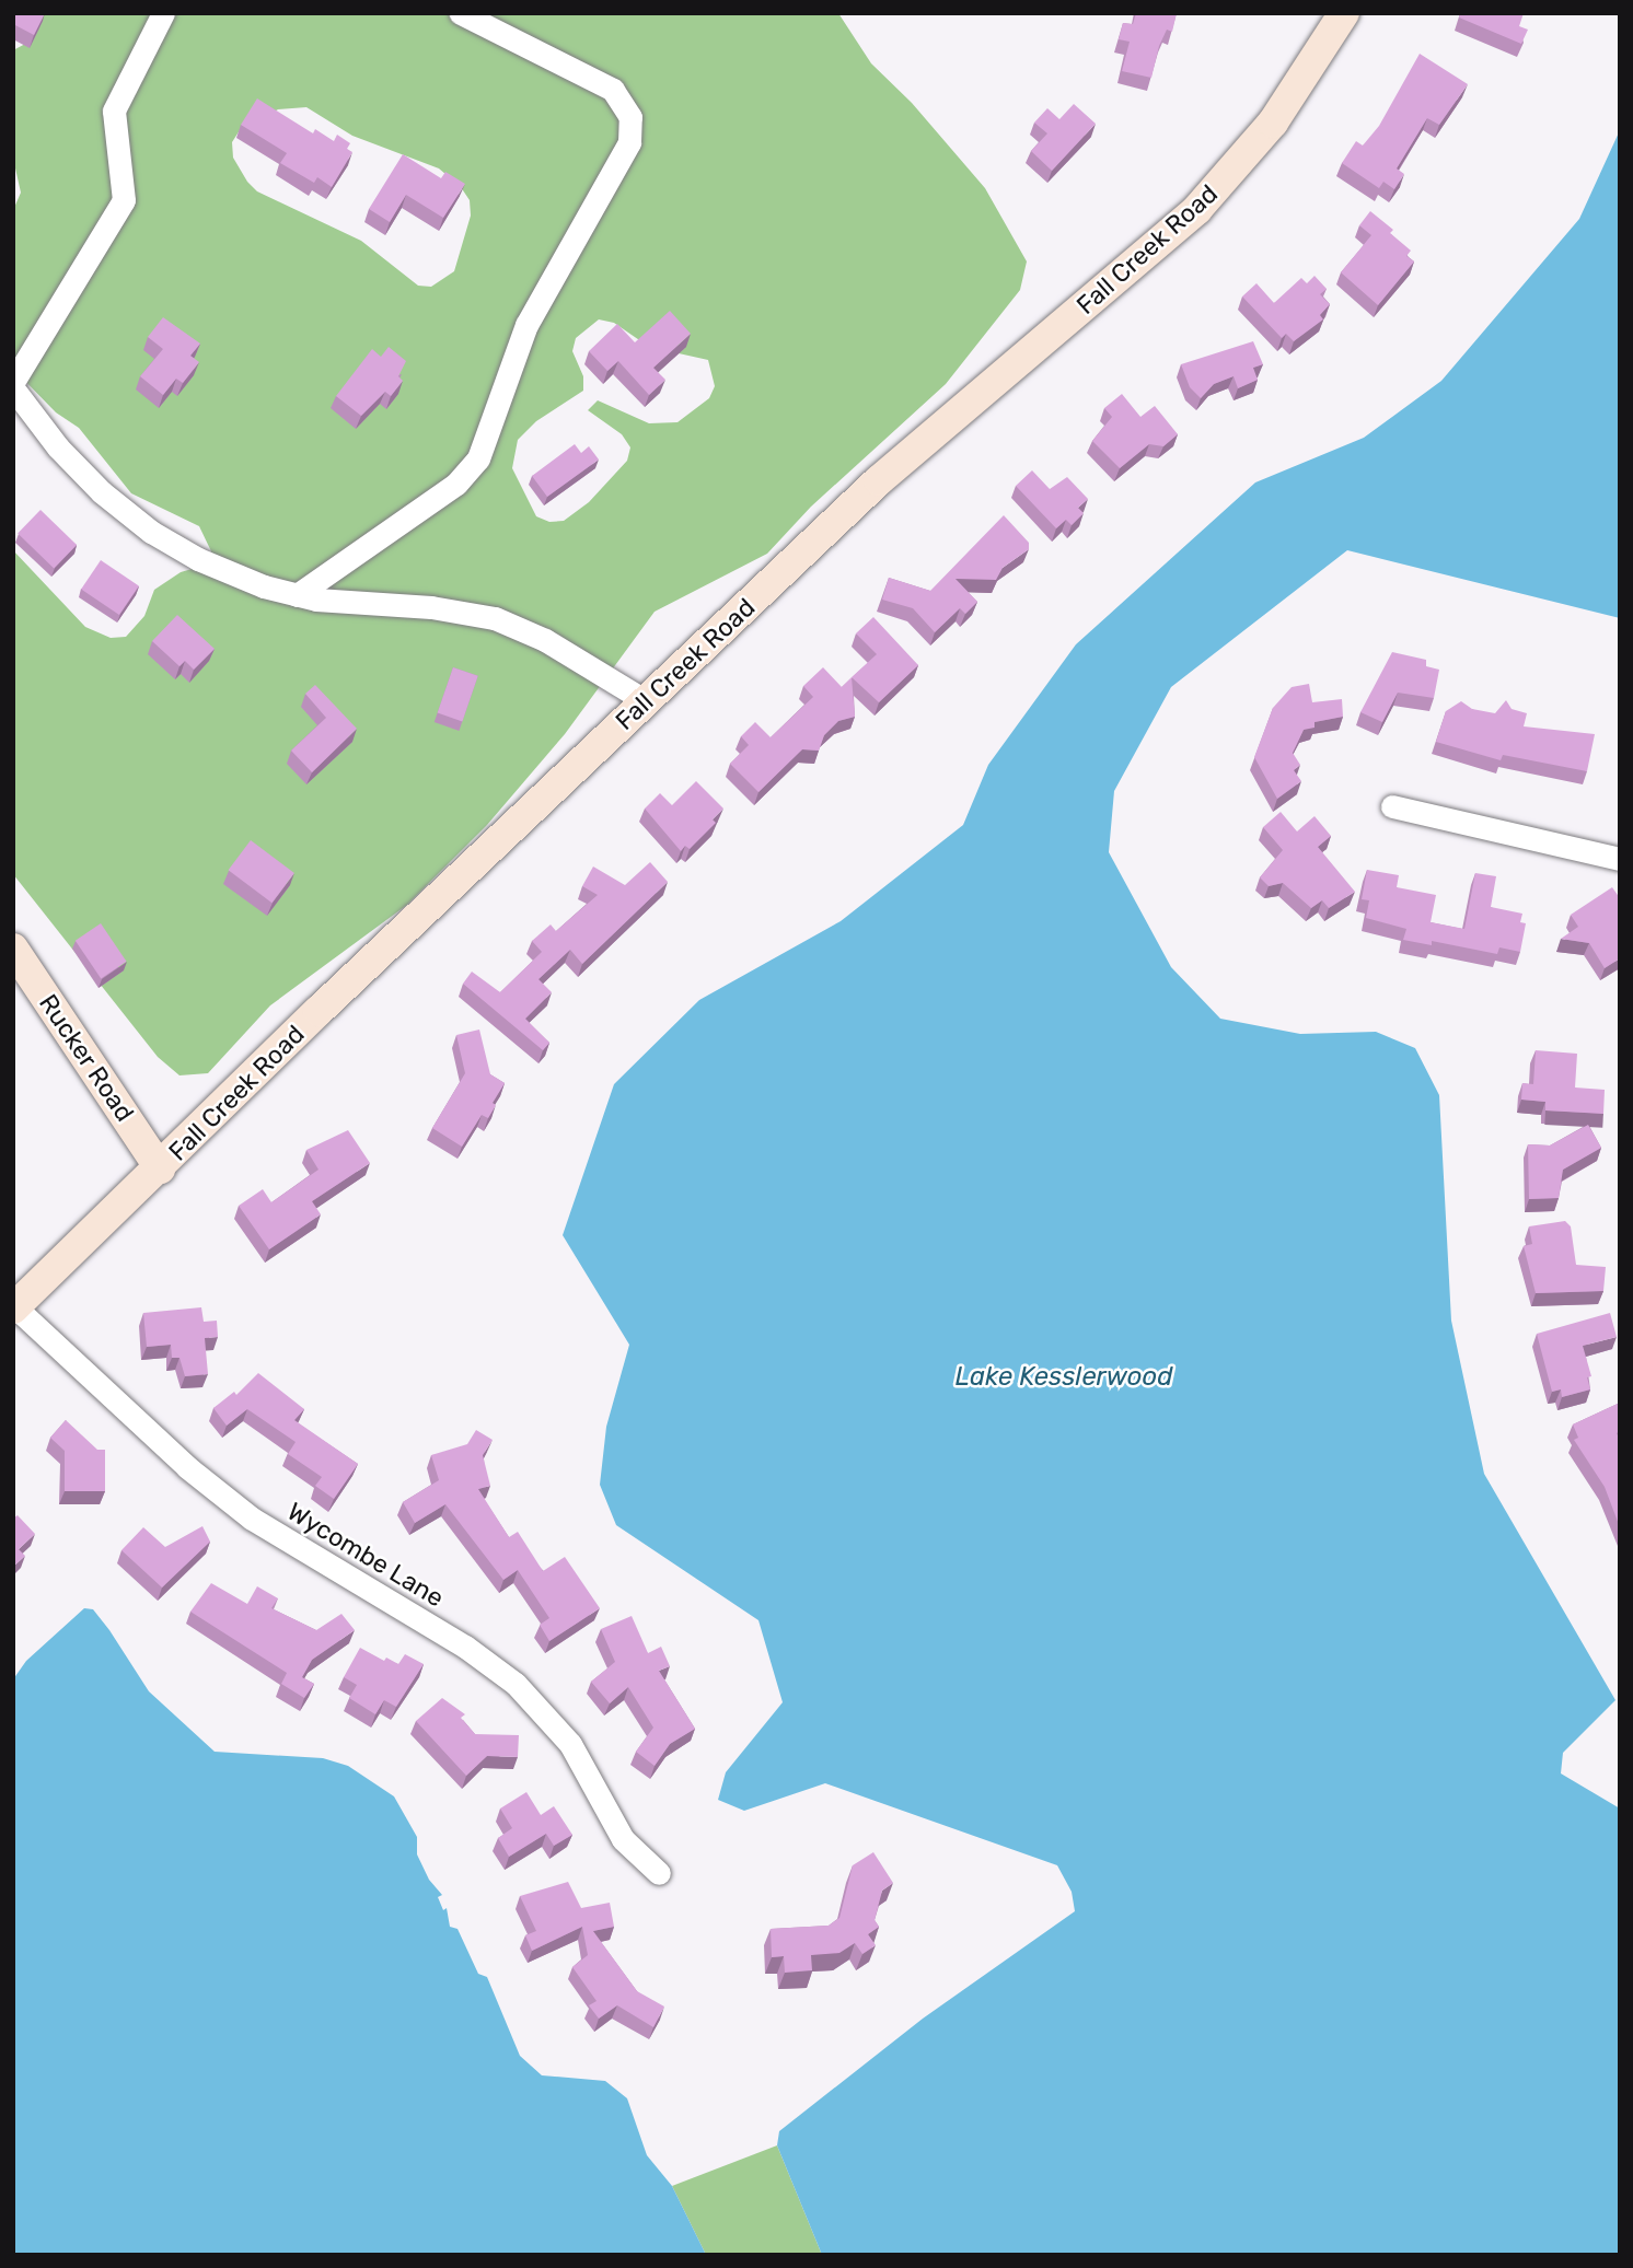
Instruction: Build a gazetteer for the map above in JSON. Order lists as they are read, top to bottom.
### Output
{
  "streets": {
    "main road": ["Fall Creek Road", "Rucker Road"],
    "street": ["Wycombe Lane"]
  },
  "crossings": [
    ["Fall Creek Road", "Rucker Road"],
    ["Fall Creek Road", "Wycombe Lane"]
  ],
  "water": ["Lake Kesslerwood"]
}
